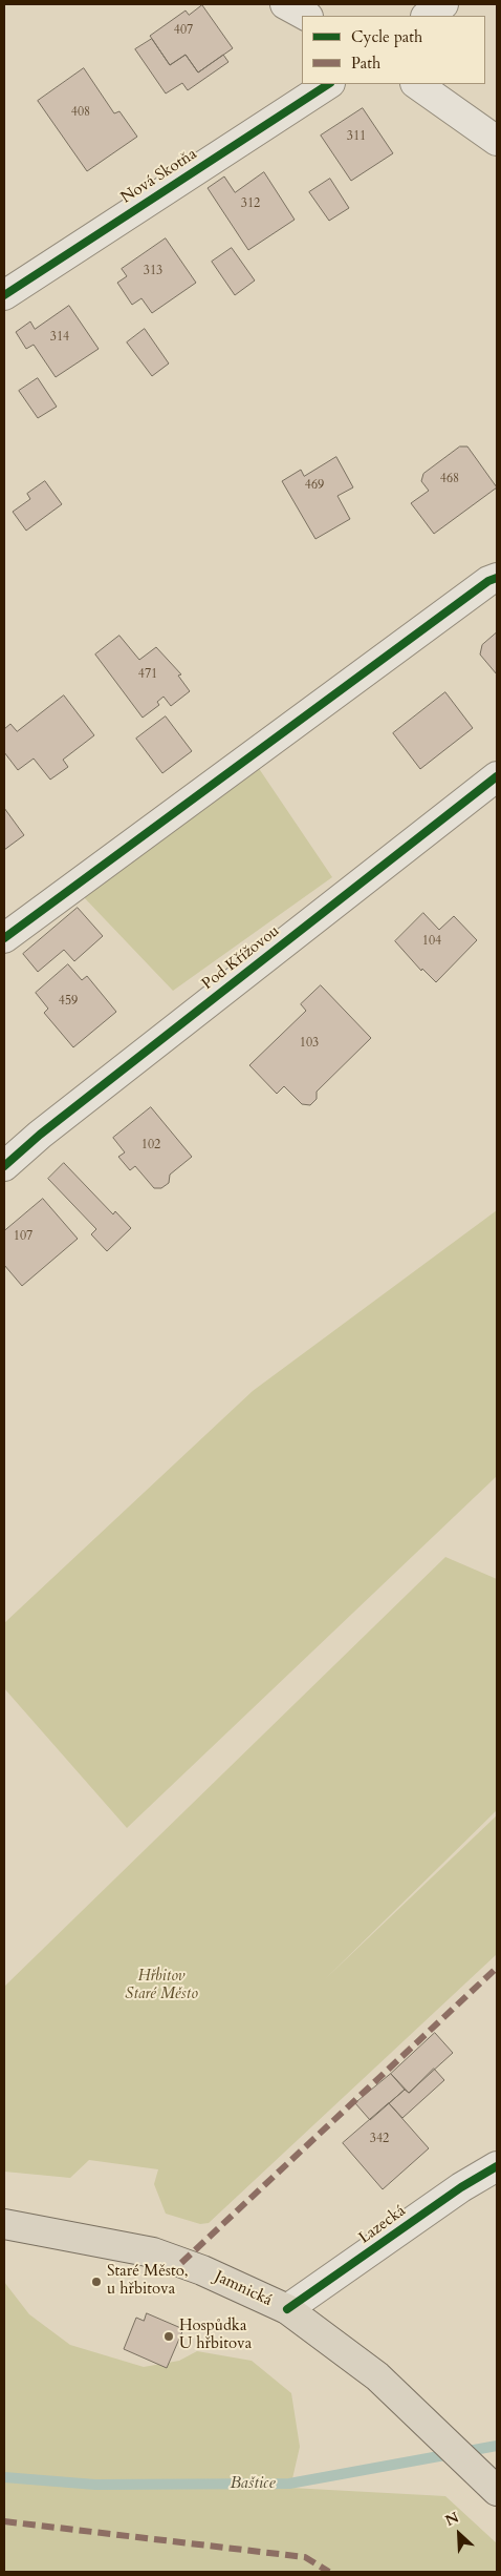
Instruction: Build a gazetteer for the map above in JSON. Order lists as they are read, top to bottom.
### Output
{
  "streets": {
    "main road": ["Jamnická"],
    "street": ["Nová Skotňa", "Pod Křížovou", "Lazecká"]
  },
  "crossings": [
    ["Lazecká", "Jamnická"]
  ],
  "water": ["Baštice"],
  "parks": ["Hřbitov Staré Město"],
  "places": ["Staré Město, u hřbitova", "Hospůdka U hřbitova"],
  "house_numbers": [
    "407",
    "408",
    "311",
    "312",
    "313",
    "314",
    "468",
    "469",
    "471",
    "104",
    "459",
    "103",
    "102",
    "107",
    "342"
  ],
  "legend": ["Cycle path", "Path"],
  "north": "top left"
}
